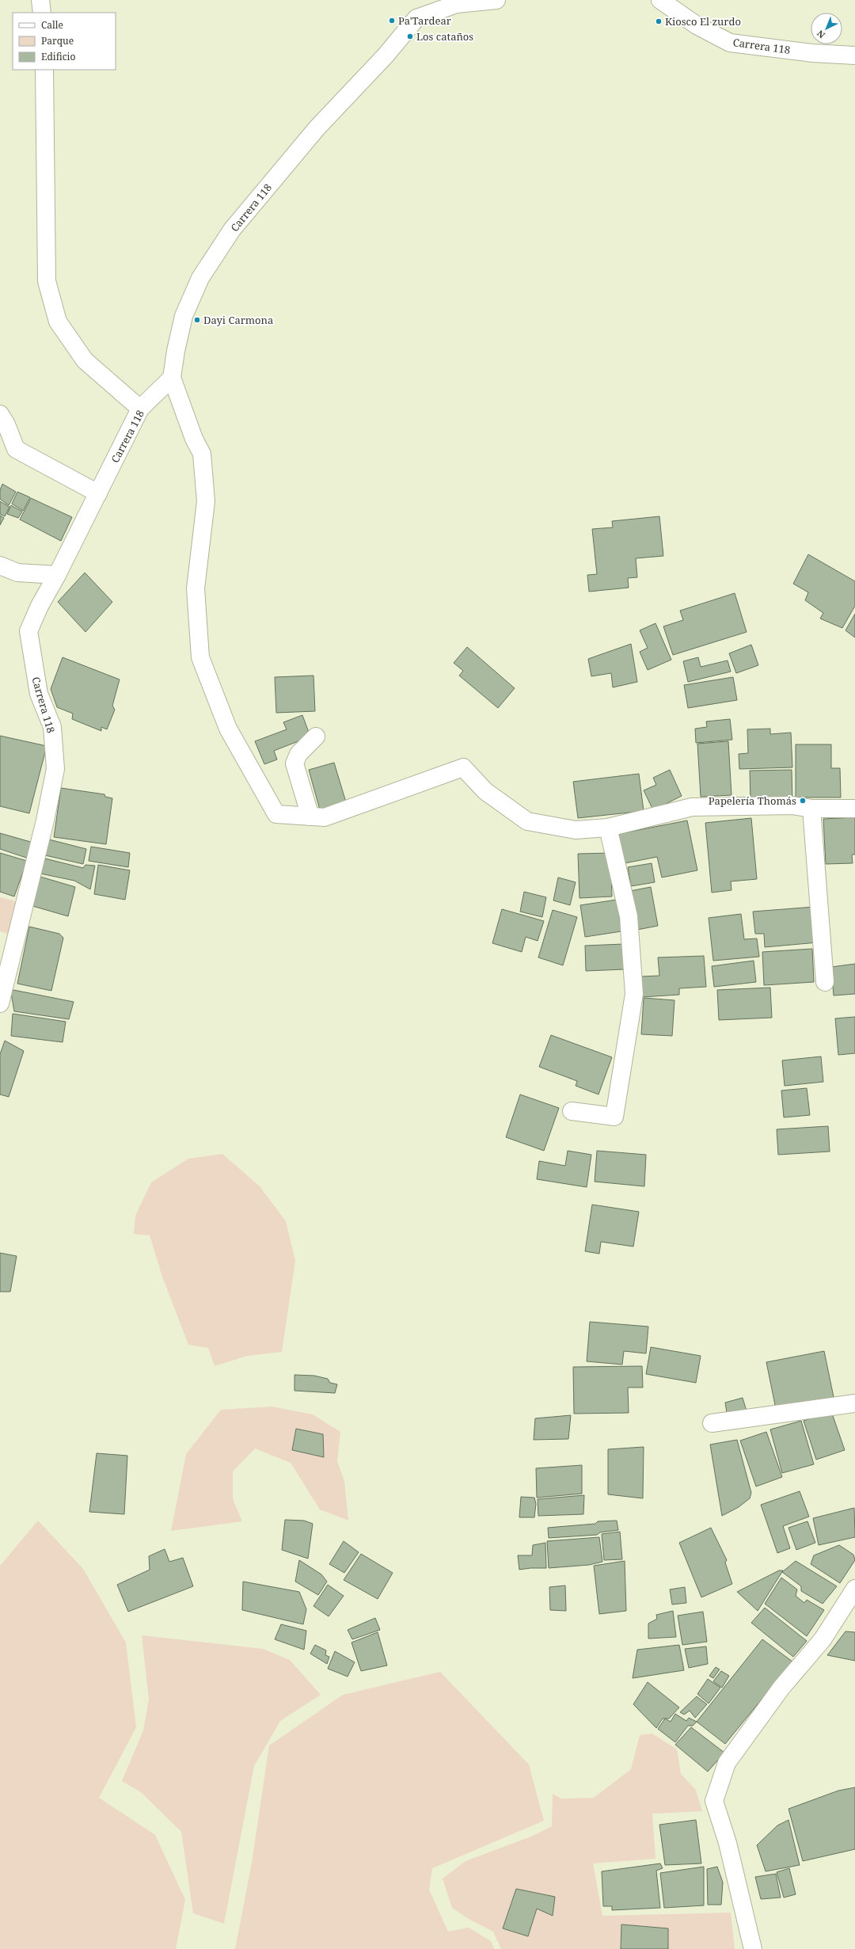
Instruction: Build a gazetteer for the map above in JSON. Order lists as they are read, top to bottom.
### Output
{
  "streets": {
    "street": ["Carrera 118"]
  },
  "places": [
    "Pa'Tardear",
    "Kiosco El zurdo",
    "Los cataños",
    "Dayi Carmona",
    "Papelería Thomás"
  ],
  "legend": ["Calle", "Parque", "Edificio"],
  "north": "bottom left"
}
